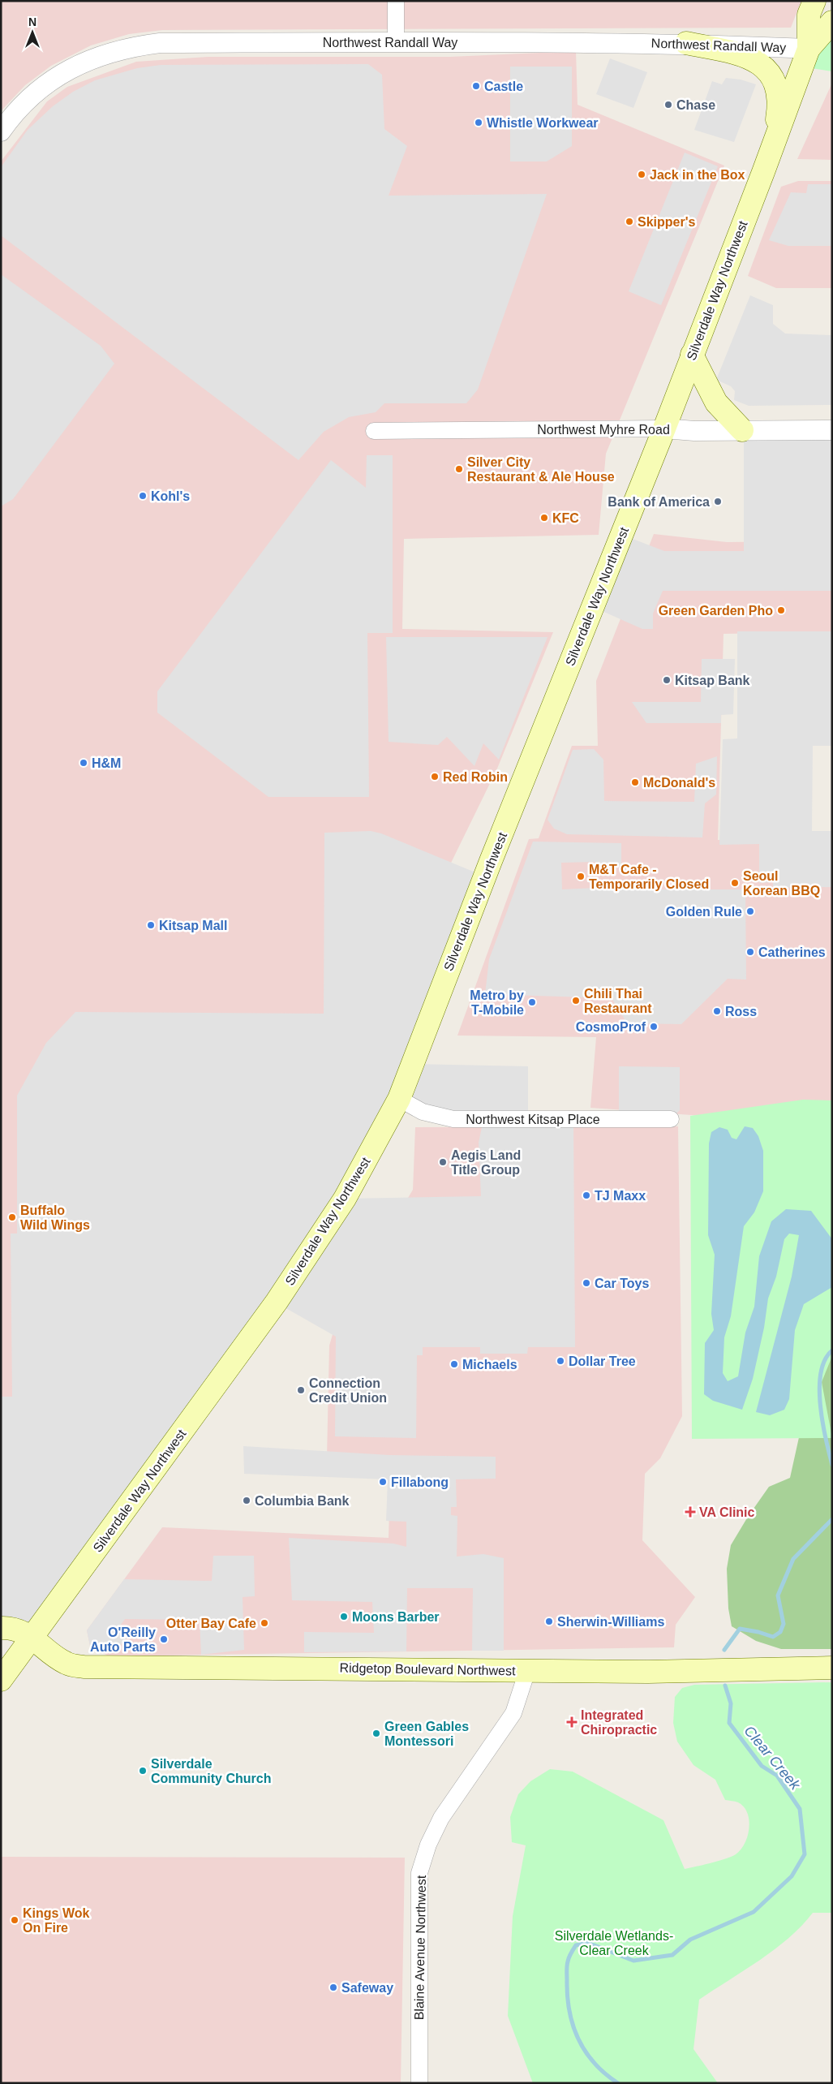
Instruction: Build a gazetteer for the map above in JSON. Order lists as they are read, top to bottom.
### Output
{
  "streets": {
    "main road": ["Silverdale Way Northwest", "Ridgetop Boulevard Northwest"],
    "street": [
      "Northwest Randall Way",
      "Northwest Myhre Road",
      "Northwest Kitsap Place",
      "Blaine Avenue Northwest"
    ]
  },
  "crossings": [
    ["Northwest Randall Way", "Silverdale Way Northwest"],
    ["Silverdale Way Northwest", "Northwest Myhre Road"],
    ["Silverdale Way Northwest", "Northwest Kitsap Place"],
    ["Silverdale Way Northwest", "Ridgetop Boulevard Northwest"],
    ["Ridgetop Boulevard Northwest", "Blaine Avenue Northwest"]
  ],
  "water": ["Clear Creek"],
  "parks": ["Silverdale Wetlands- Clear Creek"],
  "places": {
    "other": [
      "Castle",
      "Chase",
      "Whistle Workwear",
      "Jack in the Box",
      "Skipper's",
      "Silver City Restaurant & Ale House",
      "Kohl's",
      "Bank of America",
      "KFC",
      "Green Garden Pho",
      "Kitsap Bank",
      "H&M",
      "Red Robin",
      "McDonald's",
      "M&T Cafe - Temporarily Closed",
      "Seoul Korean BBQ",
      "Golden Rule",
      "Kitsap Mall",
      "Catherines",
      "Chili Thai Restaurant",
      "Metro by T-Mobile",
      "Ross",
      "CosmoProf",
      "Aegis Land Title Group",
      "TJ Maxx",
      "Buffalo Wild Wings",
      "Car Toys",
      "Dollar Tree",
      "Michaels",
      "Connection Credit Union",
      "Fillabong",
      "Columbia Bank",
      "Moons Barber",
      "Sherwin-Williams",
      "Otter Bay Cafe",
      "O'Reilly Auto Parts",
      "Green Gables Montessori",
      "Silverdale Community Church",
      "Kings Wok On Fire",
      "Safeway"
    ],
    "health": ["VA Clinic", "Integrated Chiropractic"]
  },
  "north": "top"
}
